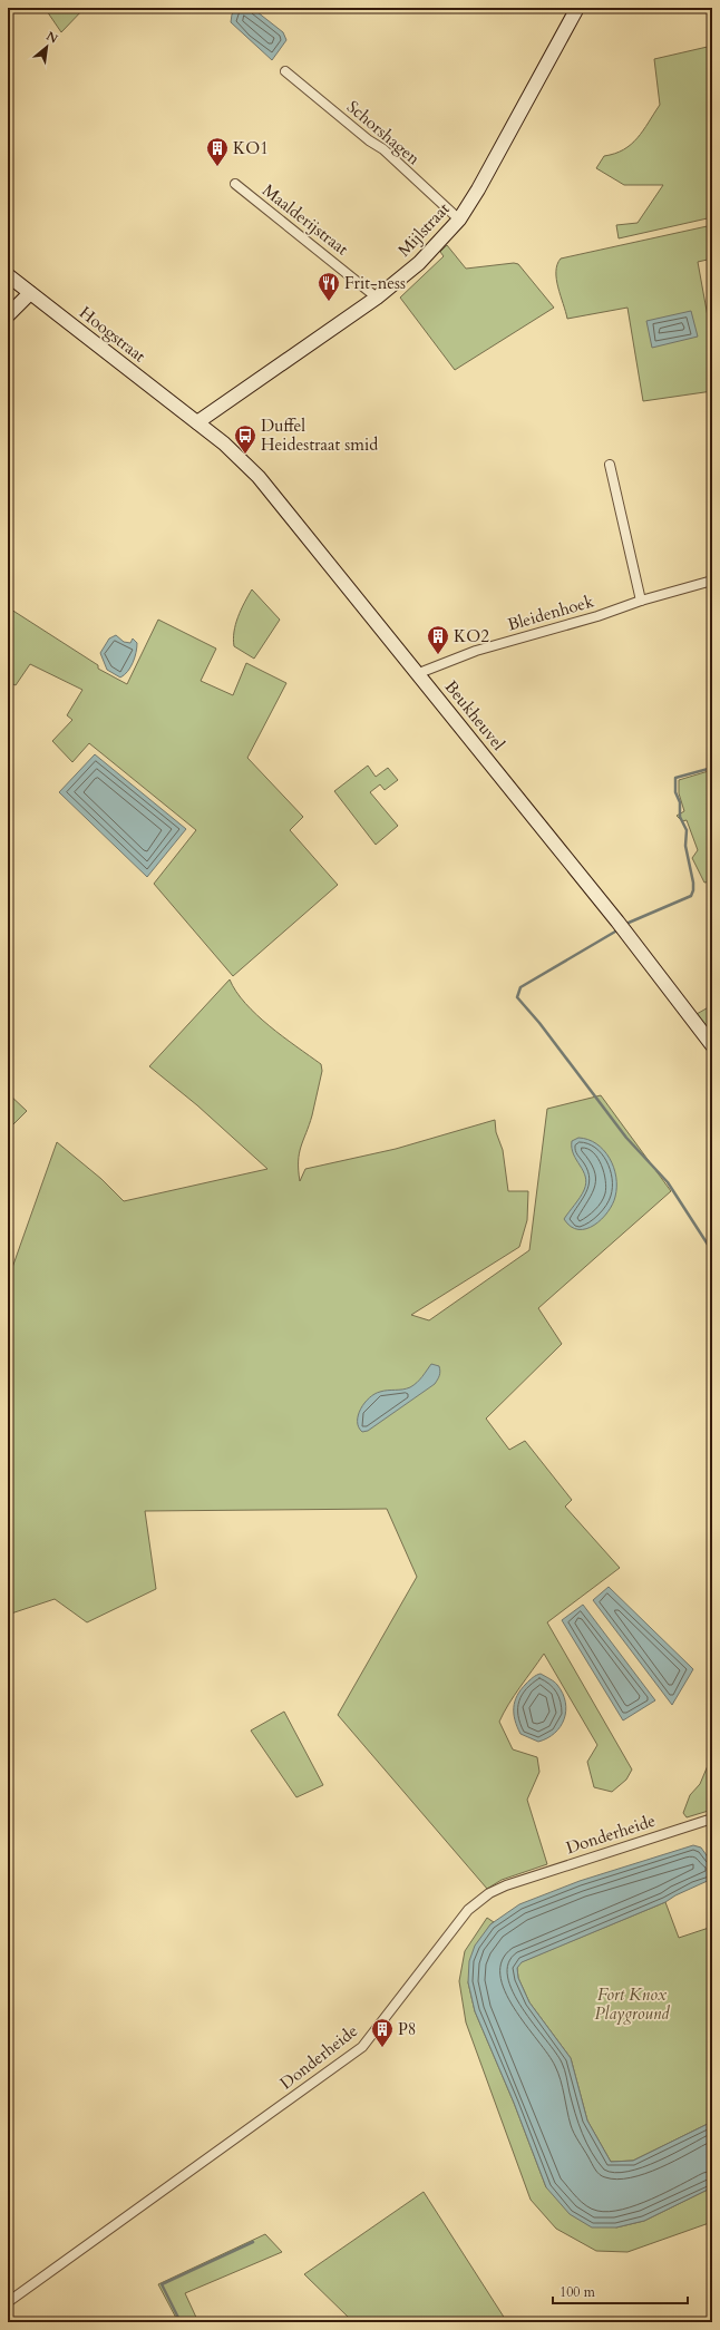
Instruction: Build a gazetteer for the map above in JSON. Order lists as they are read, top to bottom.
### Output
{
  "streets": {
    "street": [
      "Schorshagen",
      "Maalderijstraat",
      "Mijlstraat",
      "Hoogstraat",
      "Bleidenhoek",
      "Beukheuvel",
      "Donderheide"
    ]
  },
  "crossings": [
    ["Schorshagen", "Mijlstraat"],
    ["Maalderijstraat", "Mijlstraat"],
    ["Mijlstraat", "Hoogstraat"],
    ["Mijlstraat", "Beukheuvel"],
    ["Hoogstraat", "Beukheuvel"],
    ["Bleidenhoek", "Beukheuvel"]
  ],
  "parks": ["Fort Knox Playground"],
  "places": {
    "building": ["KO1", "KO2", "P8"],
    "restaurant": ["Frit-ness"],
    "bus stop": ["Duffel Heidestraat smid"]
  },
  "scale_bar": "100 m",
  "north": "top right"
}
